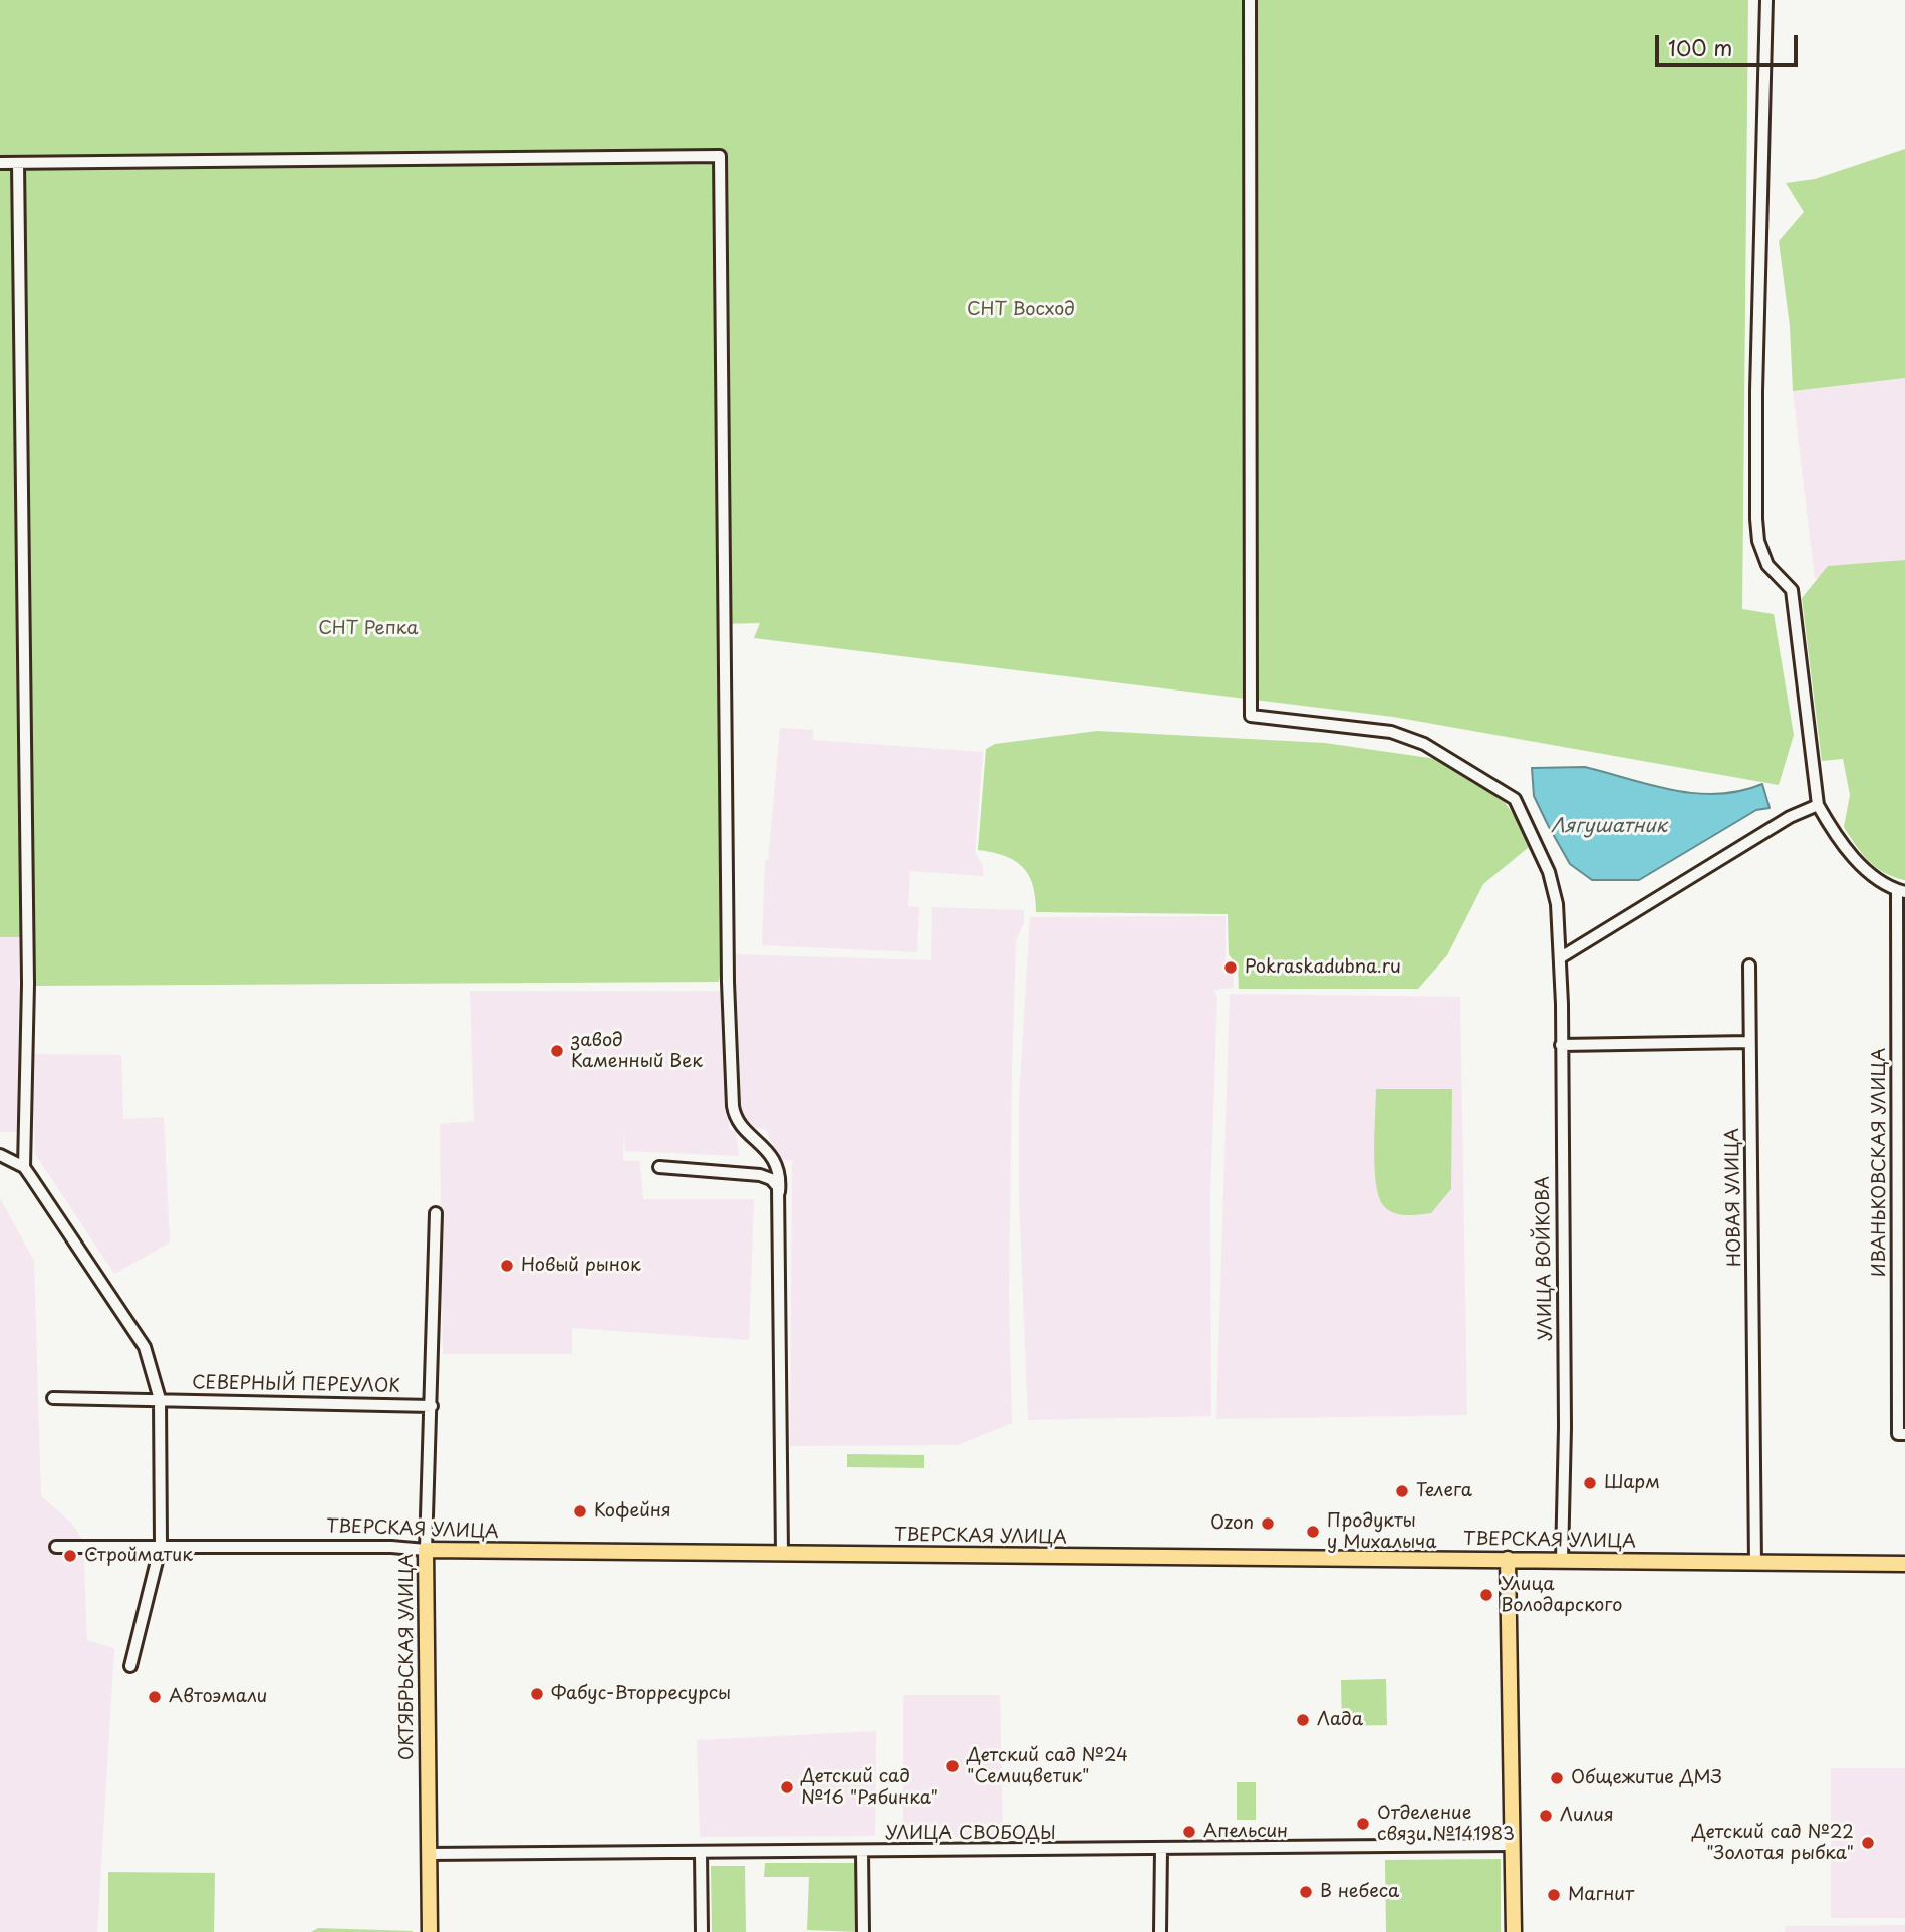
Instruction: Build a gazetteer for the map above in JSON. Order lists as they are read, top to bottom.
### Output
{
  "streets": {
    "main road": ["ТВЕРСКАЯ УЛИЦА", "ОКТЯБРЬСКАЯ УЛИЦА"],
    "street": [
      "ИВАНЬКОВСКАЯ УЛИЦА",
      "НОВАЯ УЛИЦА",
      "УЛИЦА ВОЙКОВА",
      "СЕВЕРНЫЙ ПЕРЕУЛОК",
      "УЛИЦА СВОБОДЫ"
    ]
  },
  "crossings": [
    ["НОВАЯ УЛИЦА", "ТВЕРСКАЯ УЛИЦА"],
    ["УЛИЦА ВОЙКОВА", "ТВЕРСКАЯ УЛИЦА"],
    ["СЕВЕРНЫЙ ПЕРЕУЛОК", "ОКТЯБРЬСКАЯ УЛИЦА"],
    ["ТВЕРСКАЯ УЛИЦА", "ОКТЯБРЬСКАЯ УЛИЦА"],
    ["ОКТЯБРЬСКАЯ УЛИЦА", "УЛИЦА СВОБОДЫ"]
  ],
  "water": ["Лягушатник"],
  "parks": ["СНТ Восход", "СНТ Репка"],
  "places": [
    "Pokraskadubna.ru",
    "завод Каменный Век",
    "Новый рынок",
    "Шарм",
    "Телега",
    "Кофейня",
    "Ozon",
    "Продукты у Михалыча",
    "Стройматик",
    "Улица Володарского",
    "Фабус-Вторресурсы",
    "Автоэмали",
    "Лада",
    "Детский сад №24 \"Семицветик\"",
    "Общежитие ДМЗ",
    "Детский сад №16 \"Рябинка\"",
    "Лилия",
    "Отделение связи №141983",
    "Апельсин",
    "Детский сад №22 \"Золотая рыбка\"",
    "В небеса",
    "Магнит"
  ],
  "scale_bar": "100 m"
}
